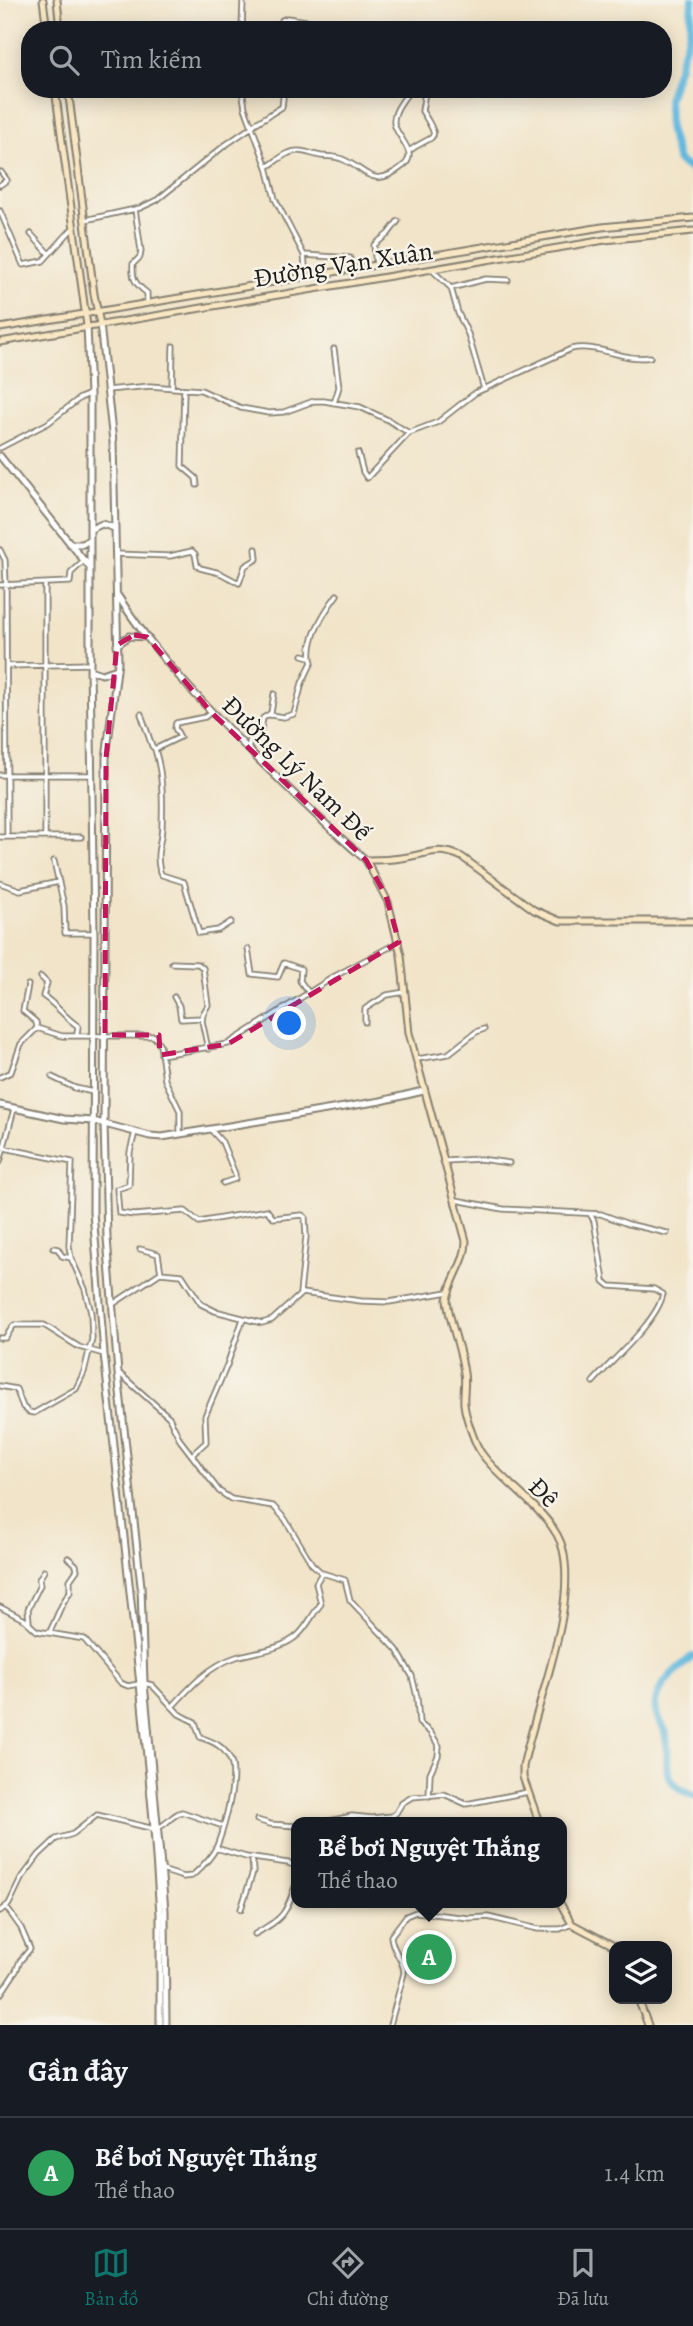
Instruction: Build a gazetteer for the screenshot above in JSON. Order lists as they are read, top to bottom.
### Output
{
  "streets": {
    "main road": ["Đường Vạn Xuân", "Đường Lý Nam Đế", "Đê"]
  },
  "page": {
    "search": "Tìm kiếm",
    "popup": ["Bể bơi Nguyệt Thắng", "Thể thao"],
    "pins": "A",
    "heading": "Gần đây",
    "list": [
      {
        "mark": "A",
        "name": "Bể bơi Nguyệt Thắng",
        "note": "Thể thao",
        "value": "1.4 km"
      }
    ],
    "nav": ["Bản đồ", "Chỉ đường", "Đã lưu"]
  }
}
